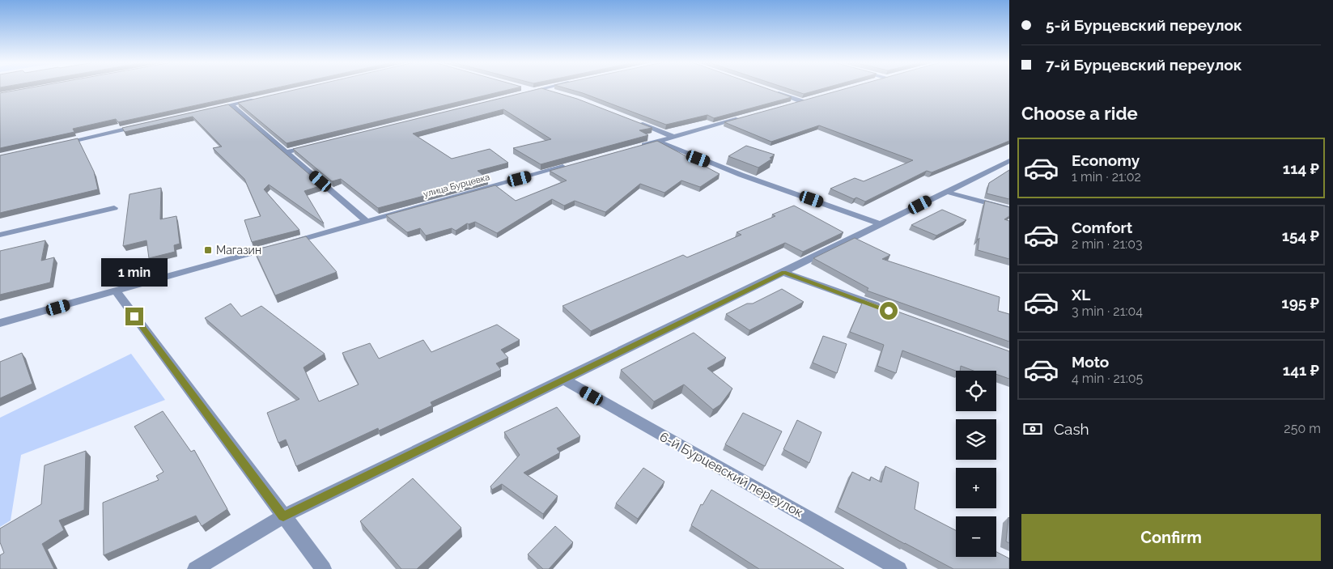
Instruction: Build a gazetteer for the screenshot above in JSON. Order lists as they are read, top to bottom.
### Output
{
  "streets": {
    "street": ["улица Бурцевка", "6-й Бурцевский переулок"]
  },
  "places": {
    "transit": ["Магазин"]
  },
  "page": {
    "banner": ["5-й Бурцевский переулок", "7-й Бурцевский переулок"],
    "heading": "Choose a ride",
    "list": [
      {
        "name": "Economy",
        "note": "1 min · 21:02",
        "value": "114 ₽"
      },
      {
        "name": "Comfort",
        "note": "2 min · 21:03",
        "value": "154 ₽"
      },
      {
        "name": "XL",
        "note": "3 min · 21:04",
        "value": "195 ₽"
      },
      {
        "name": "Moto",
        "note": "4 min · 21:05",
        "value": "141 ₽"
      }
    ],
    "bubble": "1 min",
    "map_buttons": ["+", "−"],
    "pay": ["Cash", "250 m"],
    "buttons": "Confirm"
  }
}
